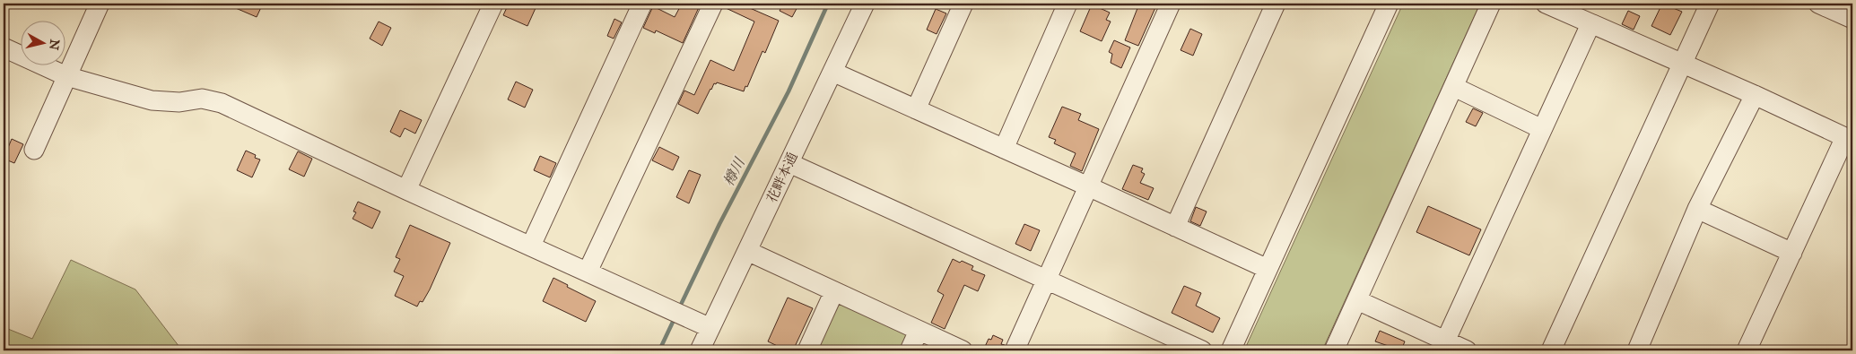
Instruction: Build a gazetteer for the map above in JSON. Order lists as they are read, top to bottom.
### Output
{
  "streets": {
    "street": ["花畔本通"]
  },
  "water": ["樽川"],
  "north": "right"
}
